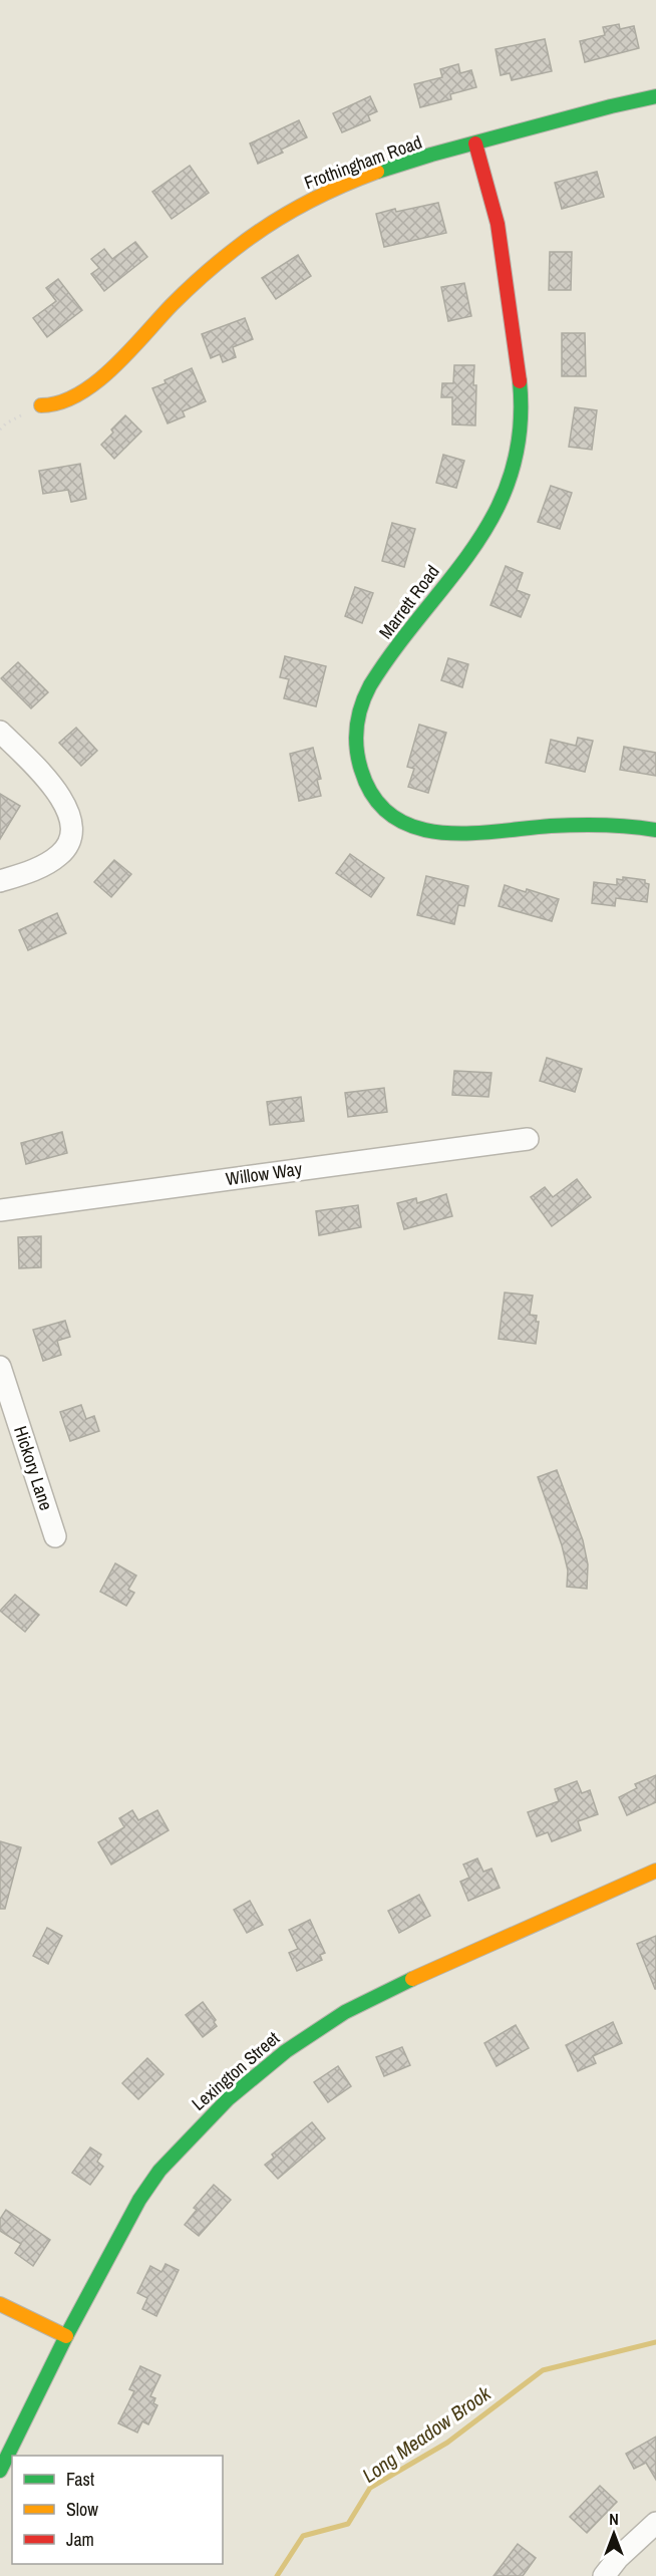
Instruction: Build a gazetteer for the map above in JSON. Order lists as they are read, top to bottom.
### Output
{
  "streets": {
    "street": [
      "Frothingham Road",
      "Marrett Road",
      "Willow Way",
      "Hickory Lane",
      "Lexington Street"
    ]
  },
  "crossings": [
    ["Frothingham Road", "Marrett Road"]
  ],
  "water": ["Long Meadow Brook"],
  "legend": ["Fast", "Slow", "Jam"],
  "north": "top"
}
